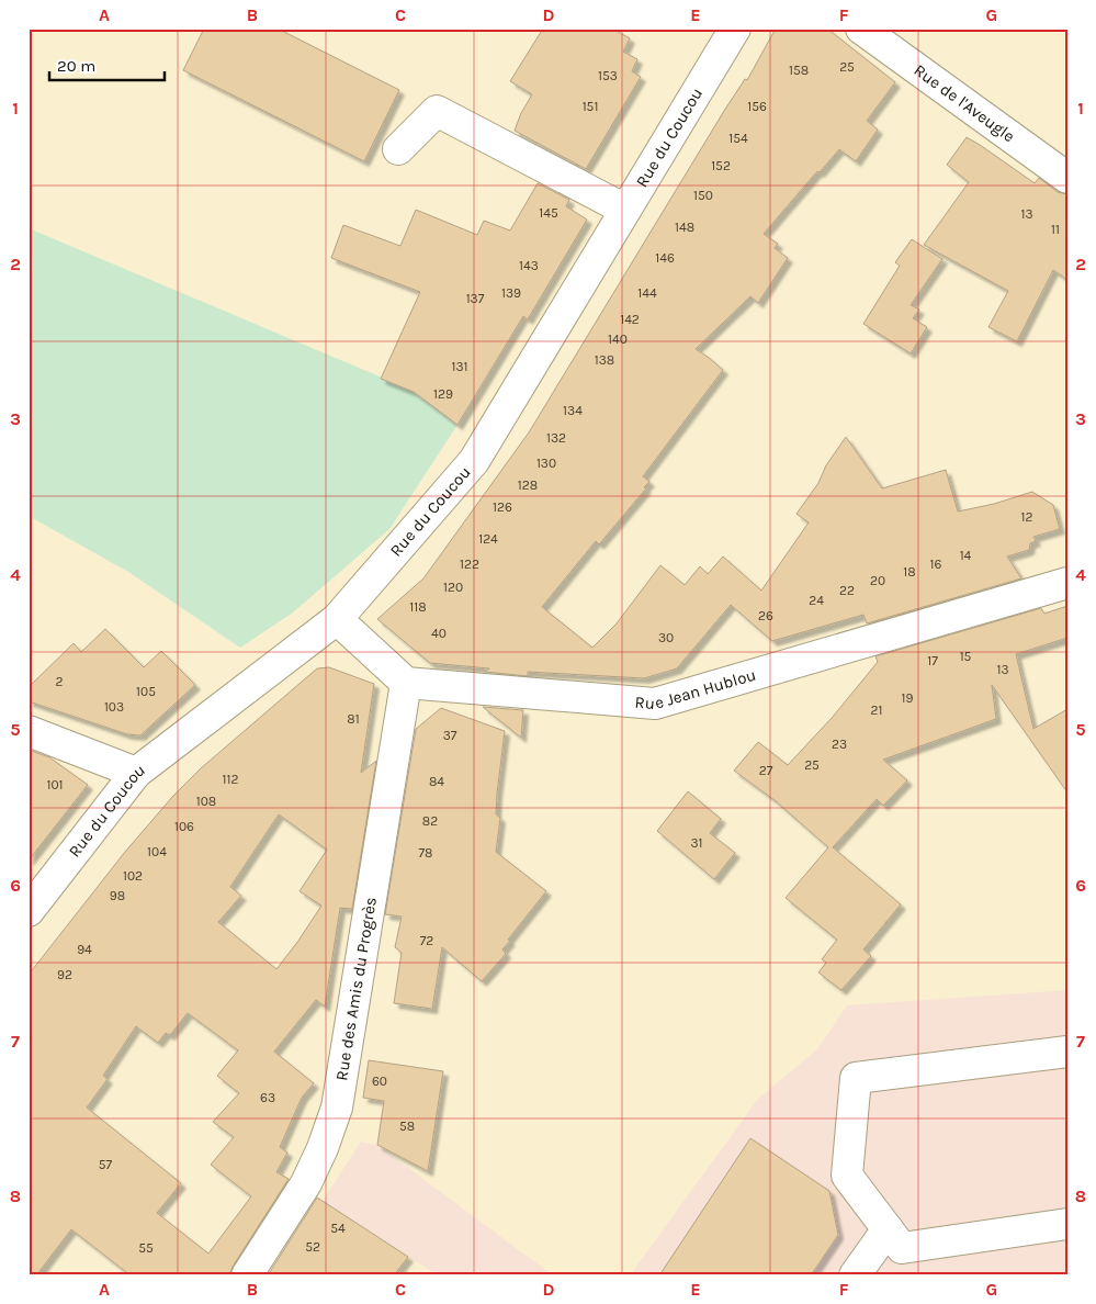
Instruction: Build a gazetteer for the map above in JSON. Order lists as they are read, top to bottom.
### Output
{
  "streets": {
    "street": [
      "Rue de l'Aveugle",
      "Rue du Coucou",
      "Rue Jean Hublou",
      "Rue des Amis du Progrès"
    ]
  },
  "crossings": [
    ["Rue Jean Hublou", "Rue des Amis du Progrès"]
  ],
  "house_numbers": [
    "25",
    "158",
    "153",
    "151",
    "156",
    "154",
    "152",
    "150",
    "145",
    "13",
    "148",
    "11",
    "146",
    "143",
    "139",
    "144",
    "137",
    "142",
    "140",
    "138",
    "131",
    "129",
    "134",
    "132",
    "130",
    "128",
    "126",
    "12",
    "124",
    "14",
    "122",
    "16",
    "18",
    "20",
    "120",
    "22",
    "24",
    "118",
    "26",
    "40",
    "30",
    "15",
    "17",
    "13",
    "2",
    "105",
    "19",
    "103",
    "21",
    "81",
    "37",
    "23",
    "25",
    "27",
    "112",
    "84",
    "101",
    "108",
    "82",
    "106",
    "31",
    "104",
    "78",
    "102",
    "98",
    "72",
    "94",
    "92",
    "60",
    "63",
    "58",
    "57",
    "54",
    "52",
    "55"
  ],
  "scale_bar": "20 m",
  "grid": {
    "columns": [
      "A",
      "B",
      "C",
      "D",
      "E",
      "F",
      "G"
    ],
    "rows": [
      "1",
      "2",
      "3",
      "4",
      "5",
      "6",
      "7",
      "8"
    ]
  }
}
